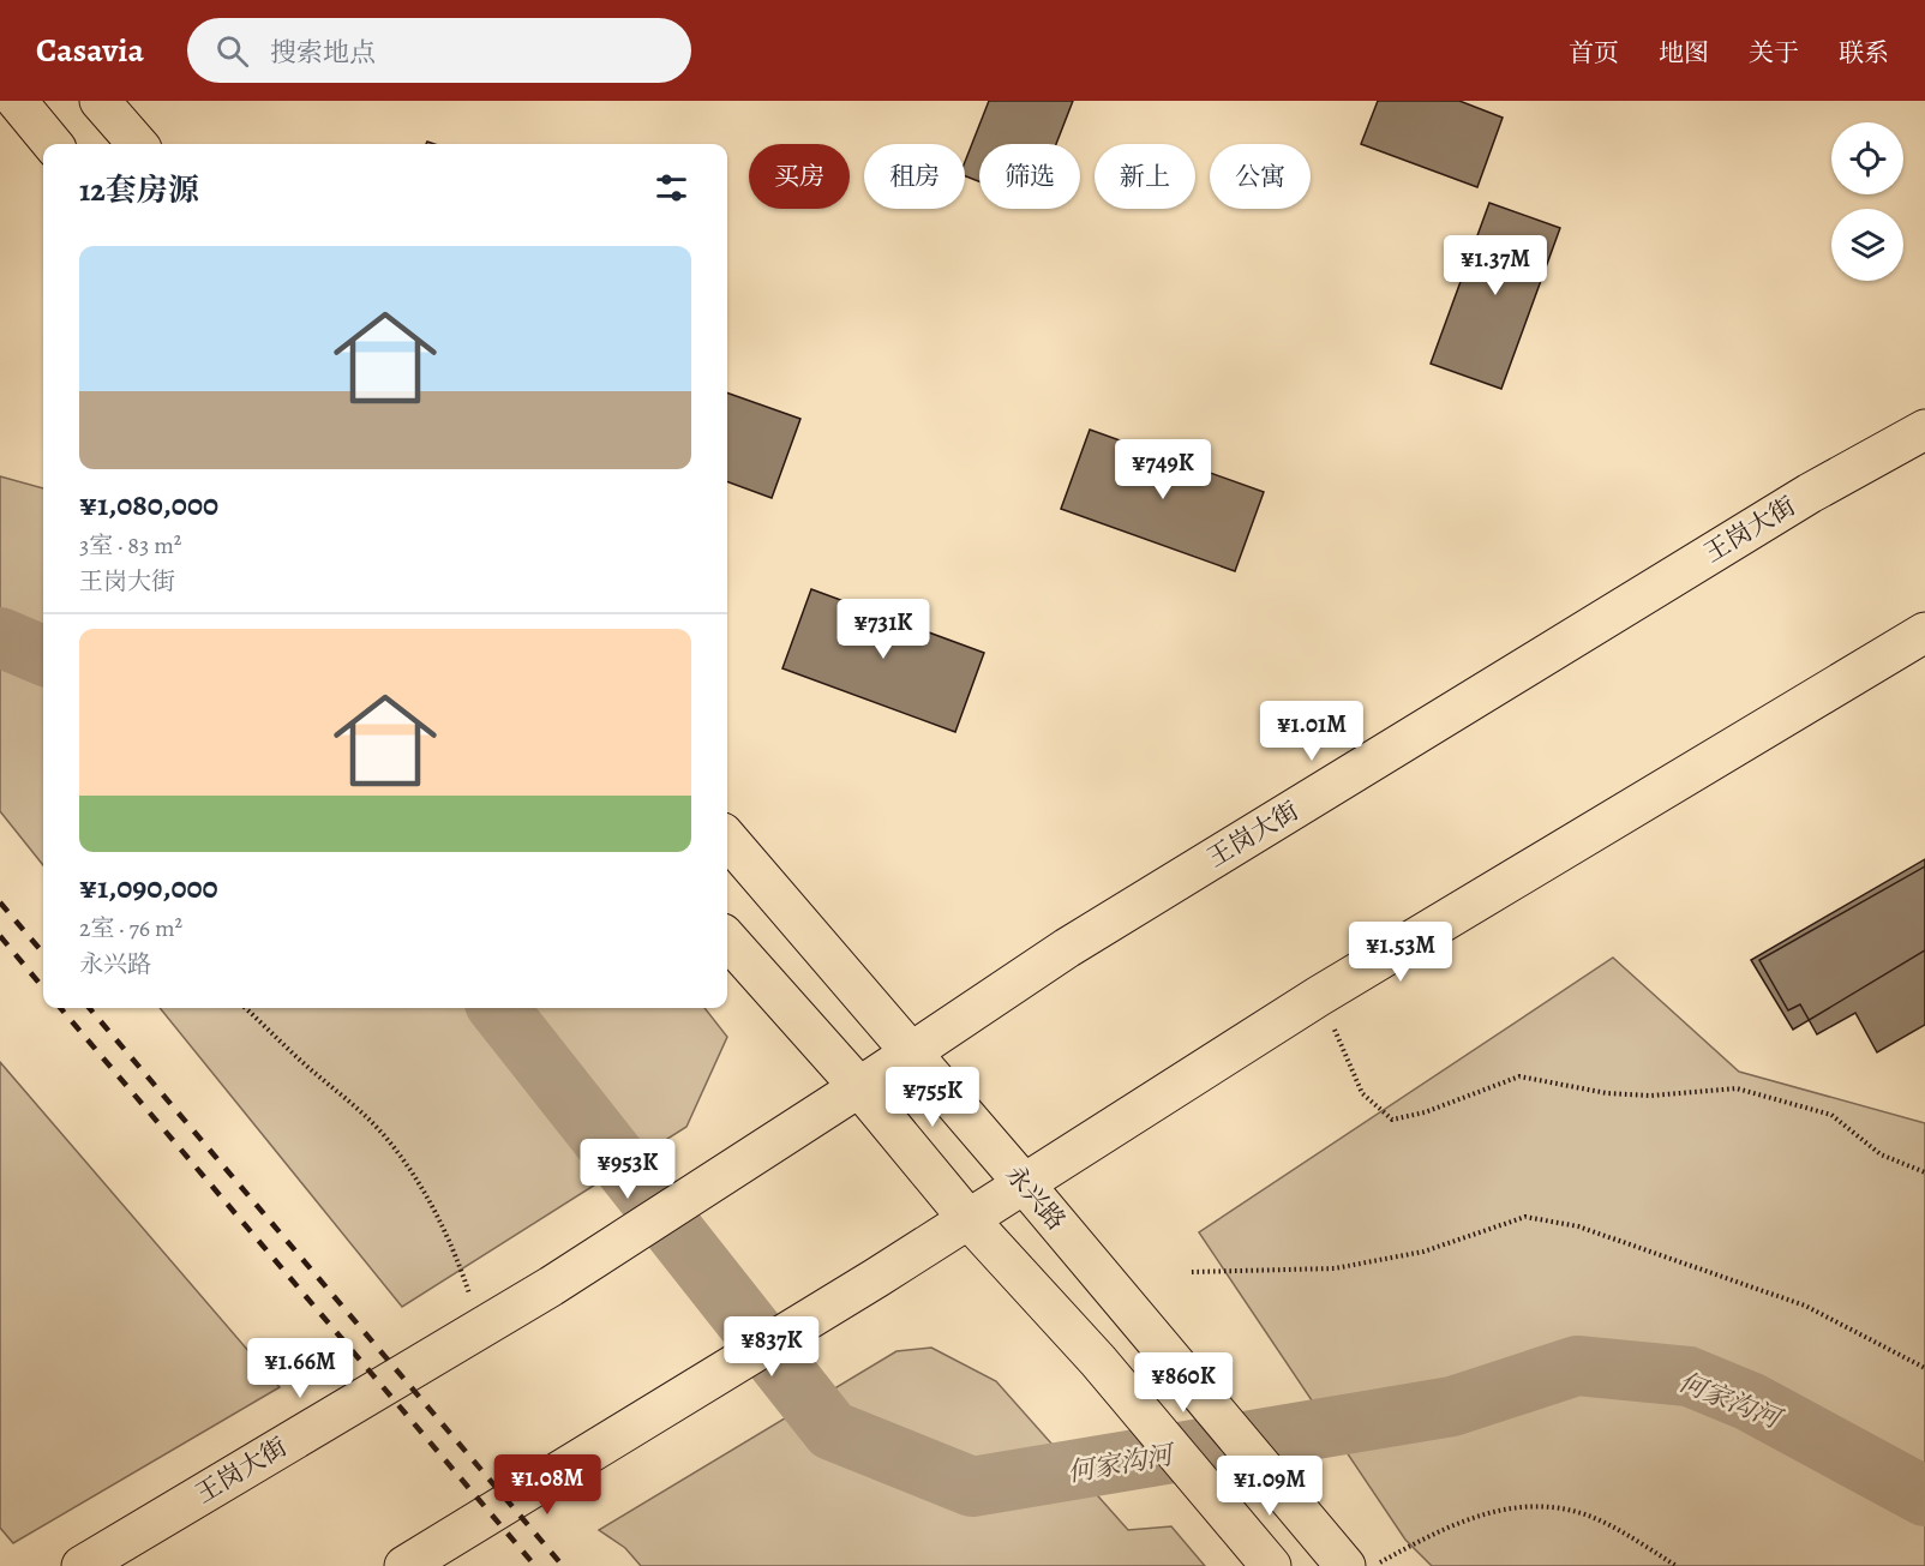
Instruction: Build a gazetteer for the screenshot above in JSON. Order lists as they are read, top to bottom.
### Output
{
  "streets": {
    "main road": ["王岗大街", "永兴路"]
  },
  "crossings": [
    ["王岗大街", "永兴路"]
  ],
  "water": ["何家沟河"],
  "page": {
    "header": "Casavia",
    "search": "搜索地点",
    "nav": [
      "首页",
      "地图",
      "关于",
      "联系"
    ],
    "chip": [
      "买房",
      "租房",
      "筛选",
      "新上",
      "公寓"
    ],
    "heading": "12套房源",
    "list": [
      {
        "name": "¥1,080,000",
        "note": "3室 · 83 m² · 王岗大街"
      },
      {
        "name": "¥1,090,000",
        "note": "2室 · 76 m² · 永兴路"
      }
    ],
    "price": [
      "¥1.37M",
      "¥749K",
      "¥731K",
      "¥1.01M",
      "¥1.53M",
      "¥755K",
      "¥953K",
      "¥837K",
      "¥1.66M",
      "¥860K",
      "¥1.08M",
      "¥1.09M"
    ]
  }
}
